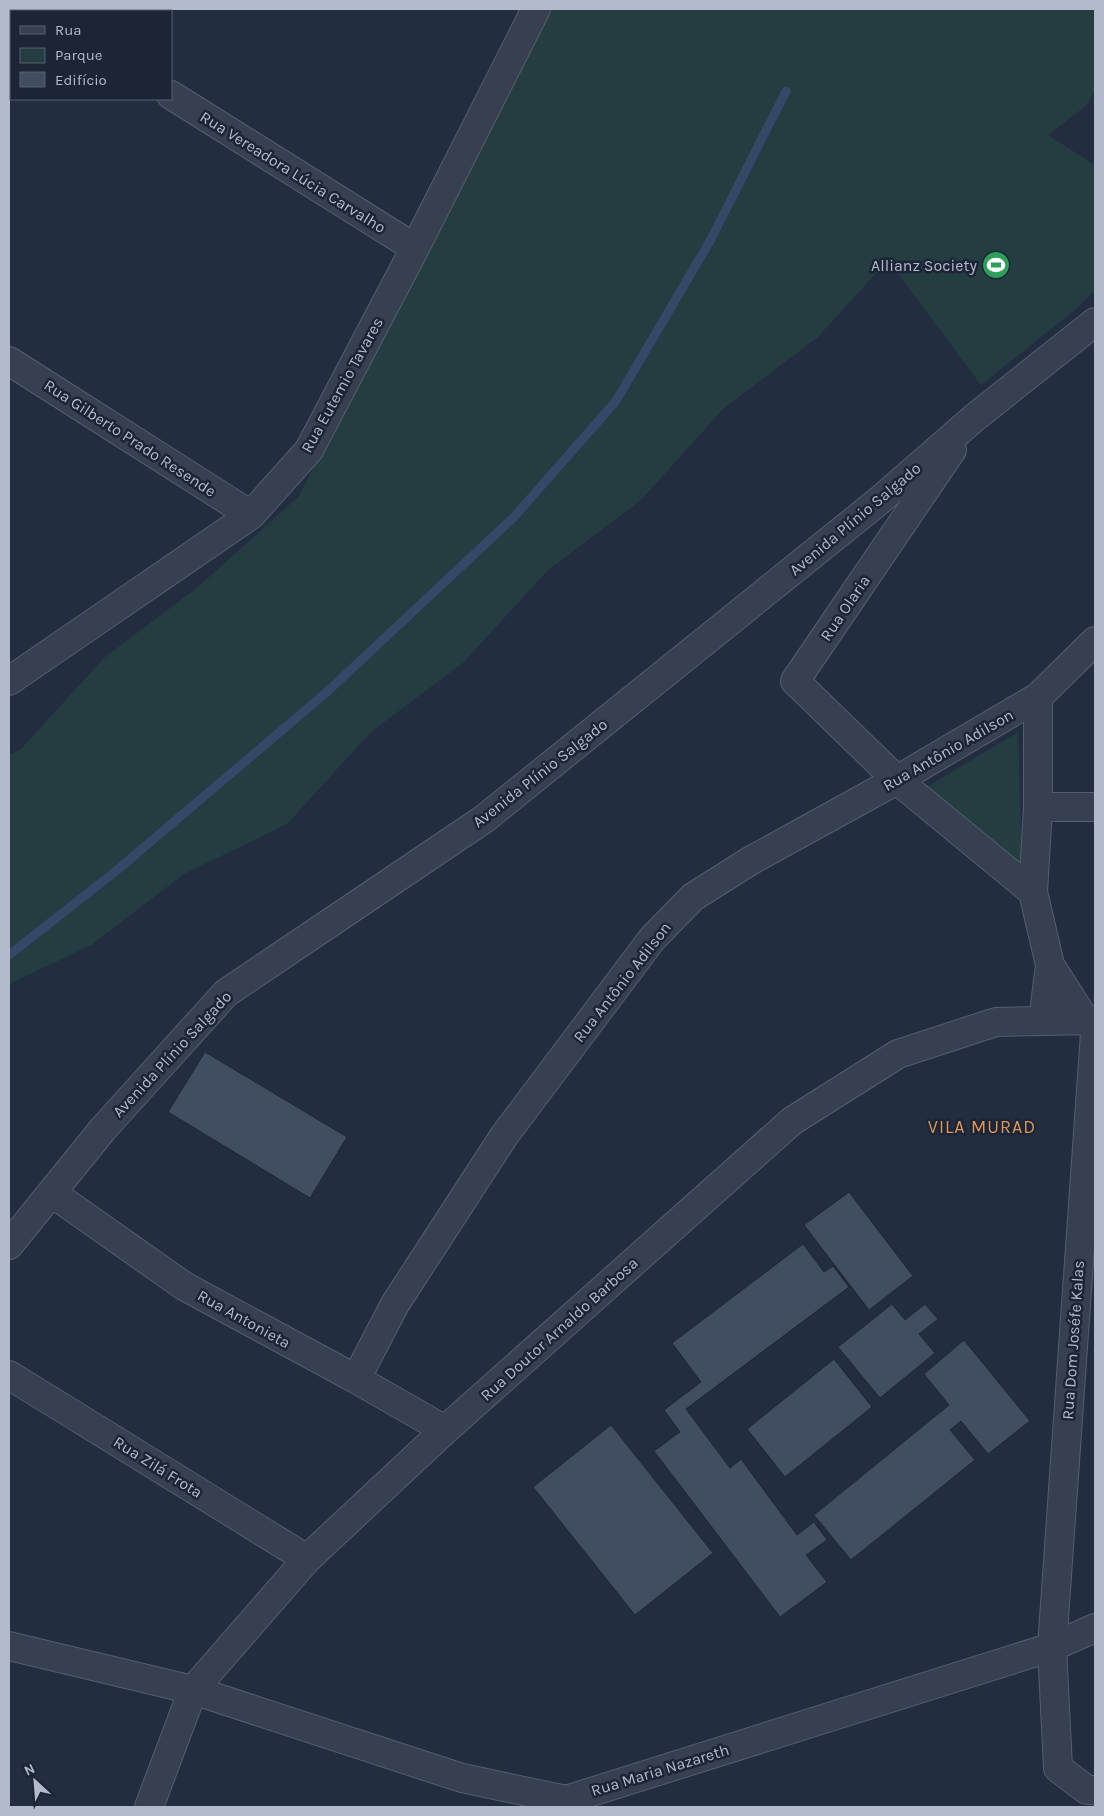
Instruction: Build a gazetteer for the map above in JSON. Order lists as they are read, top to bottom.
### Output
{
  "streets": {
    "street": [
      "Rua Vereadora Lúcia Carvalho",
      "Rua Eutemio Tavares",
      "Rua Gilberto Prado Resende",
      "Avenida Plínio Salgado",
      "Rua Olaria",
      "Rua Antônio Adilson",
      "Rua Antonieta",
      "Rua Doutor Arnaldo Barbosa",
      "Rua Dom Joséfe Kalas",
      "Rua Zilá Frota",
      "Rua Maria Nazareth"
    ]
  },
  "crossings": [
    ["Rua Vereadora Lúcia Carvalho", "Rua Eutemio Tavares"],
    ["Rua Eutemio Tavares", "Rua Gilberto Prado Resende"],
    ["Avenida Plínio Salgado", "Rua Olaria"],
    ["Avenida Plínio Salgado", "Rua Antonieta"],
    ["Rua Olaria", "Rua Antônio Adilson"],
    ["Rua Antônio Adilson", "Rua Antonieta"],
    ["Rua Antonieta", "Rua Doutor Arnaldo Barbosa"],
    ["Rua Doutor Arnaldo Barbosa", "Rua Dom Joséfe Kalas"],
    ["Rua Doutor Arnaldo Barbosa", "Rua Zilá Frota"],
    ["Rua Doutor Arnaldo Barbosa", "Rua Maria Nazareth"],
    ["Rua Dom Joséfe Kalas", "Rua Maria Nazareth"]
  ],
  "districts": ["VILA MURAD"],
  "places": {
    "sports": ["Allianz Society"]
  },
  "legend": ["Rua", "Parque", "Edifício"],
  "north": "top left"
}
